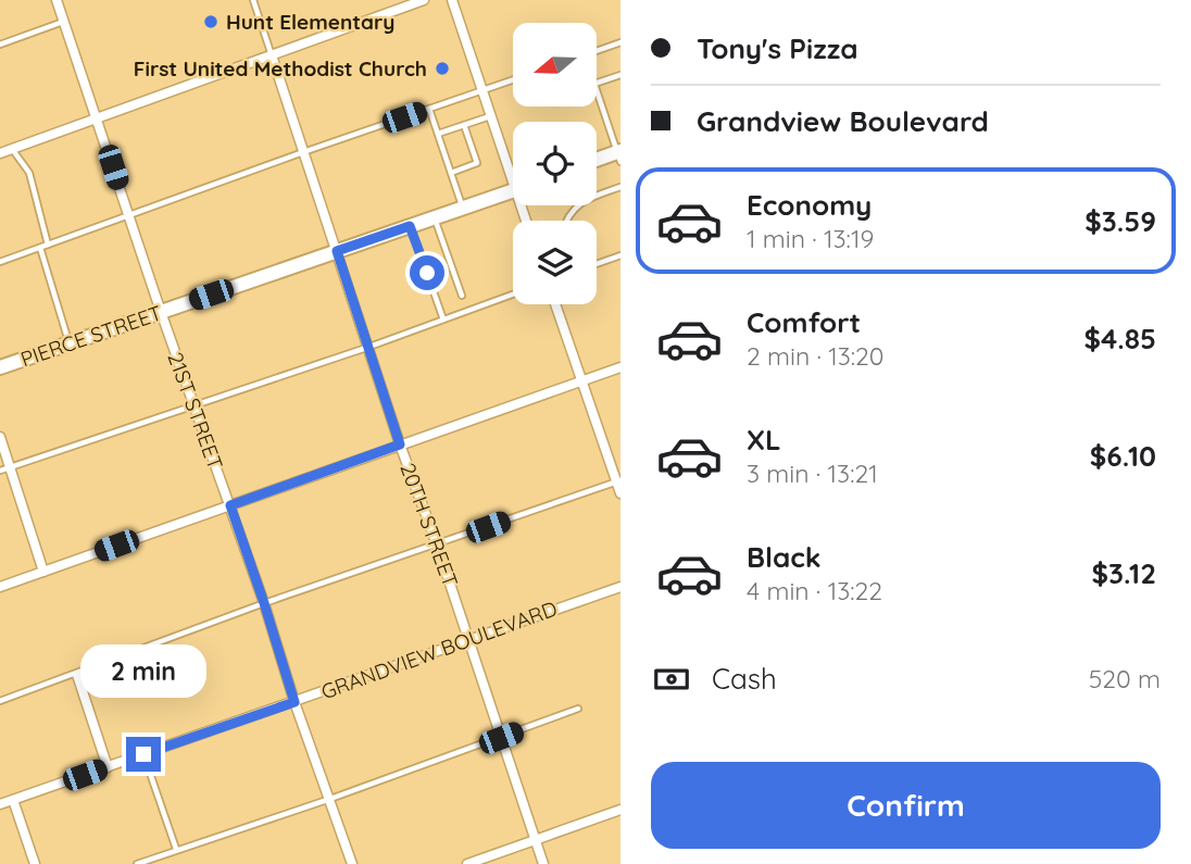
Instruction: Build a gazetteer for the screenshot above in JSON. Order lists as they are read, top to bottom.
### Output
{
  "streets": {
    "main road": ["PIERCE STREET"],
    "street": ["21ST STREET", "20TH STREET", "GRANDVIEW BOULEVARD"]
  },
  "crossings": [
    ["PIERCE STREET", "21ST STREET"],
    ["PIERCE STREET", "20TH STREET"],
    ["21ST STREET", "GRANDVIEW BOULEVARD"],
    ["20TH STREET", "GRANDVIEW BOULEVARD"]
  ],
  "places": ["Hunt Elementary", "First United Methodist Church"],
  "north": "left",
  "page": {
    "banner": ["Tony's Pizza", "Grandview Boulevard"],
    "list": [
      {
        "name": "Economy",
        "note": "1 min · 13:19",
        "value": "$3.59"
      },
      {
        "name": "Comfort",
        "note": "2 min · 13:20",
        "value": "$4.85"
      },
      {
        "name": "XL",
        "note": "3 min · 13:21",
        "value": "$6.10"
      },
      {
        "name": "Black",
        "note": "4 min · 13:22",
        "value": "$3.12"
      }
    ],
    "pay": ["Cash", "520 m"],
    "bubble": "2 min",
    "buttons": "Confirm"
  }
}
